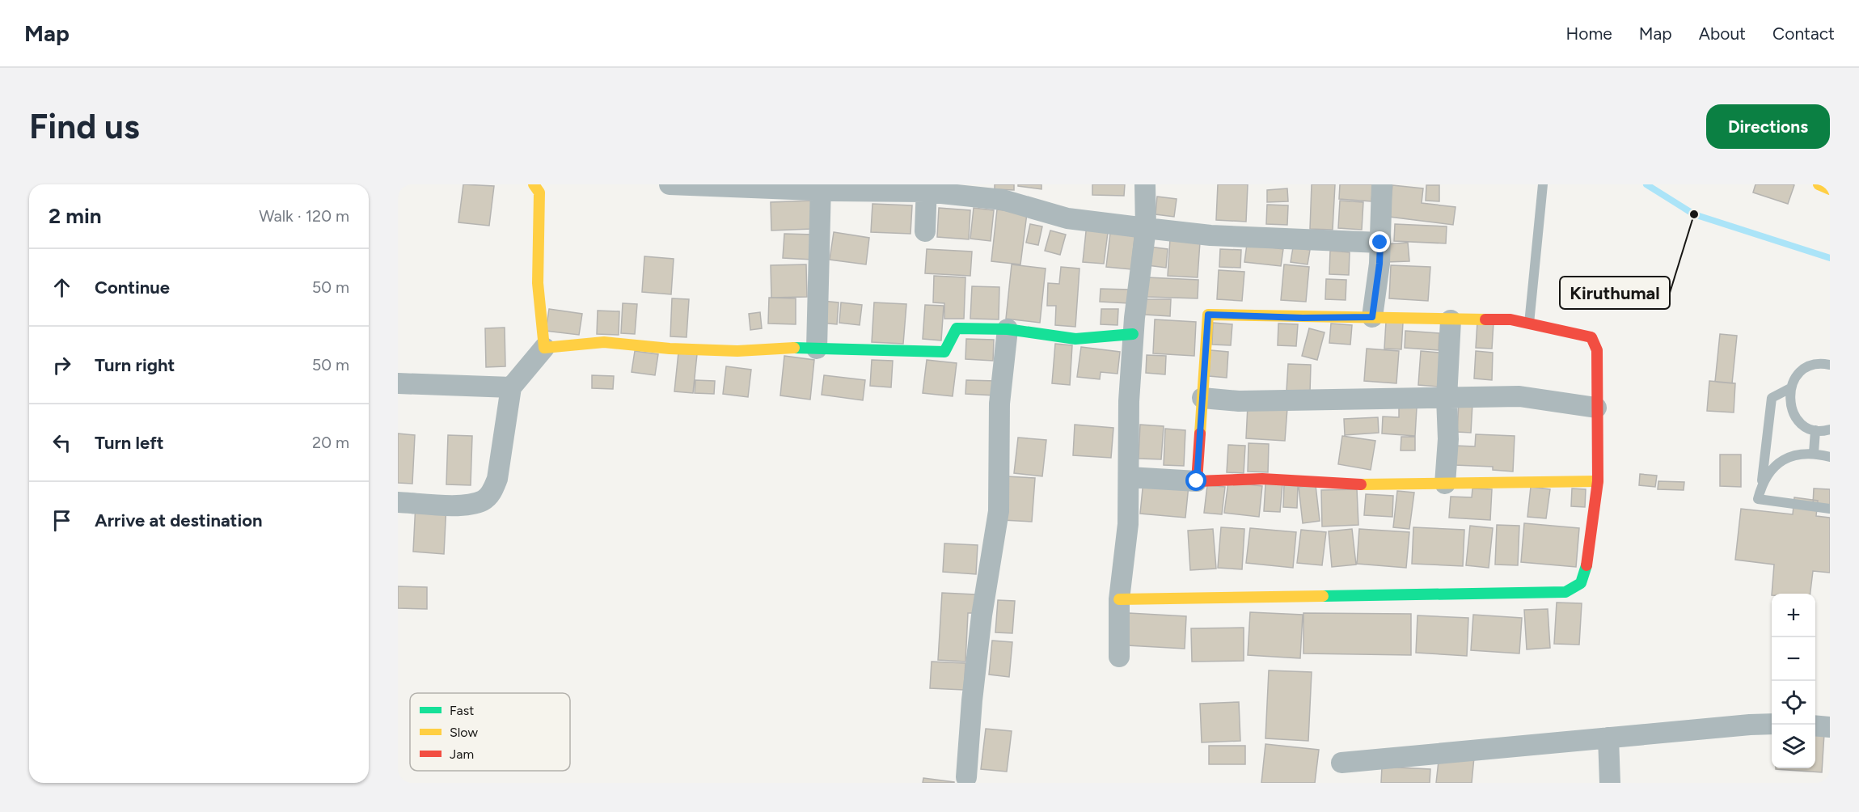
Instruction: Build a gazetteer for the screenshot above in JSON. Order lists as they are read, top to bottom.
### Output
{
  "places": ["Kiruthumal"],
  "legend": ["Fast", "Slow", "Jam"],
  "page": {
    "header": "Map",
    "nav": [
      "Home",
      "Map",
      "About",
      "Contact"
    ],
    "buttons": "Directions",
    "title": "Find us",
    "heading": ["2 min", "Walk · 120 m"],
    "list": [
      ["Continue", "50 m"],
      ["Turn right", "50 m"],
      ["Turn left", "20 m"],
      "Arrive at destination"
    ],
    "map_buttons": ["+", "−"]
  }
}
